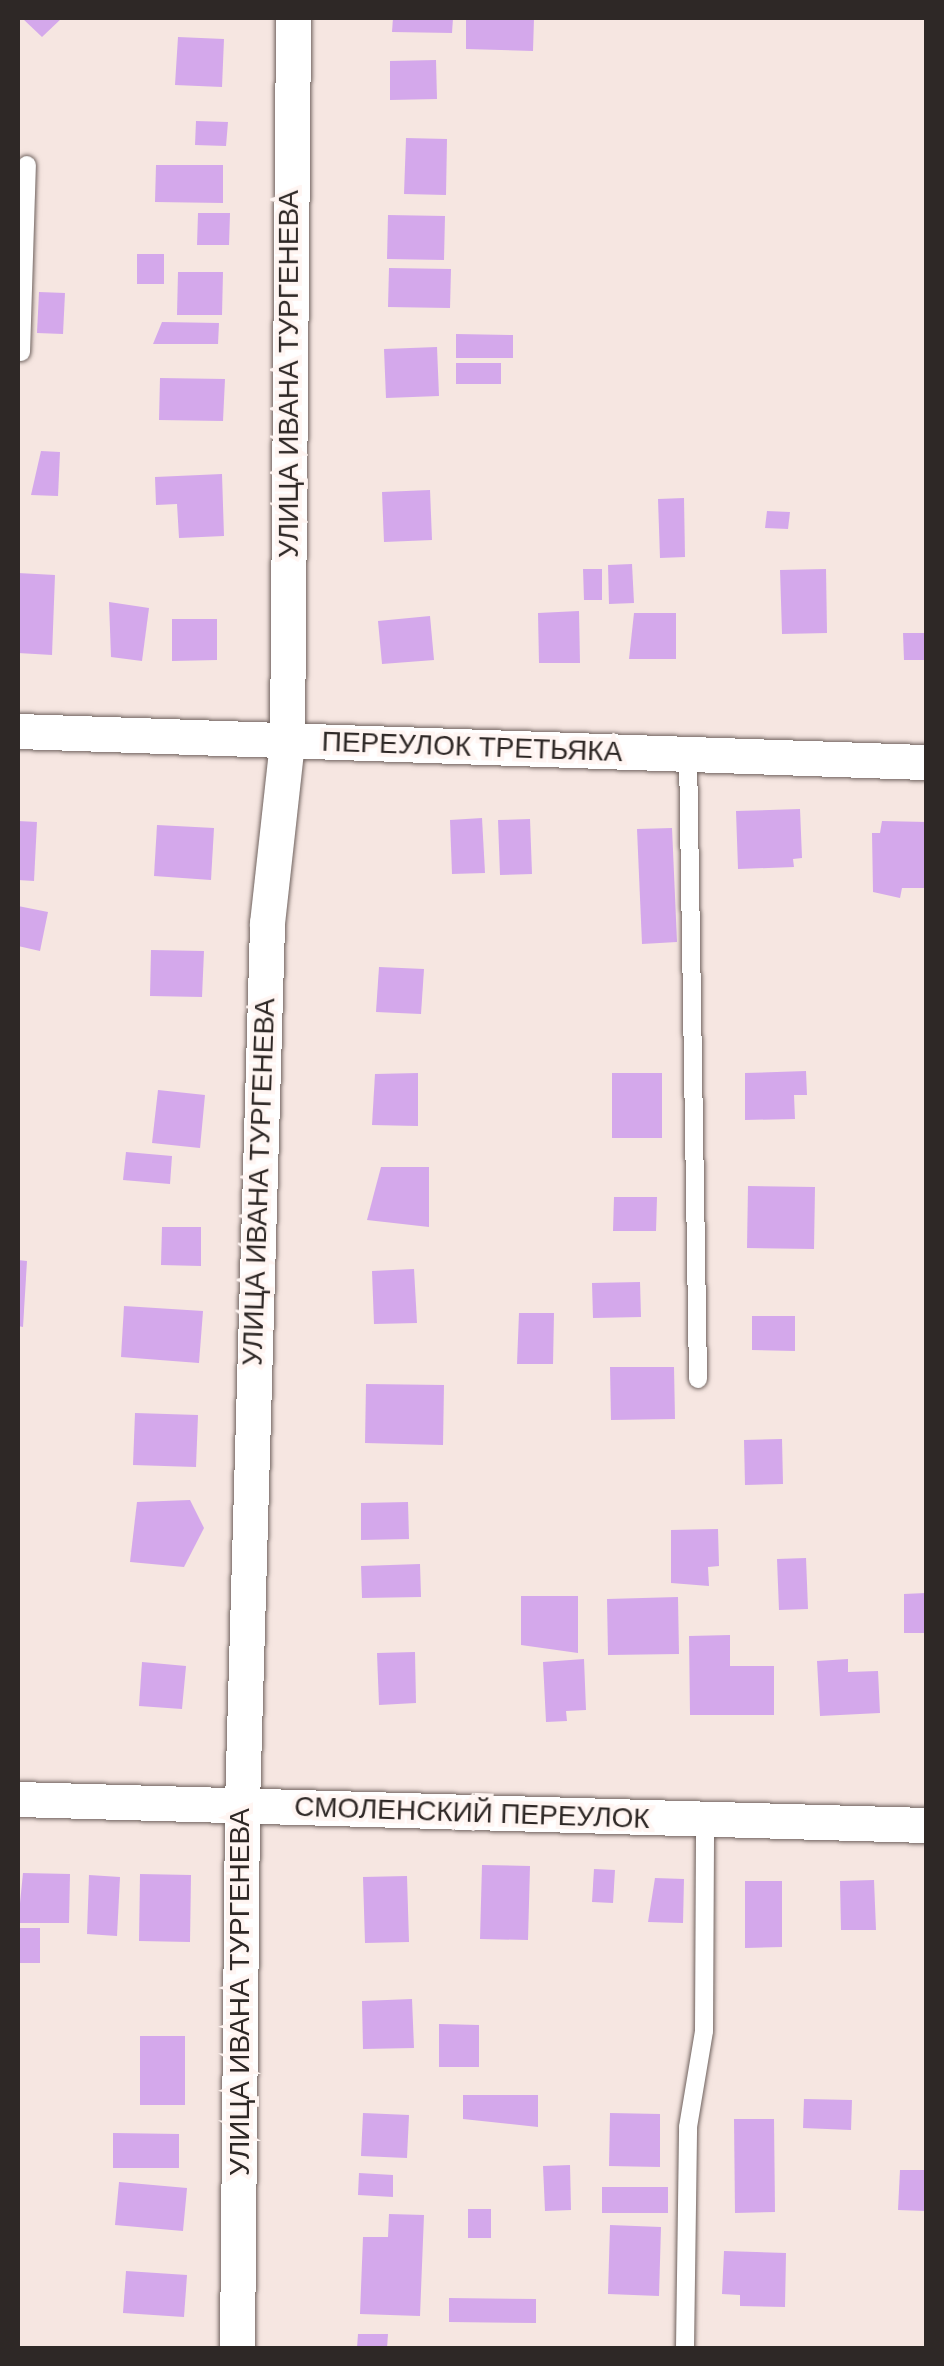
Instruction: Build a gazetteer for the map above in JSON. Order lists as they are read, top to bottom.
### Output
{
  "streets": {
    "street": ["УЛИЦА ИВАНА ТУРГЕНЕВА", "ПЕРЕУЛОК ТРЕТЬЯКА", "СМОЛЕНСКИЙ ПЕРЕУЛОК"]
  },
  "crossings": [
    ["УЛИЦА ИВАНА ТУРГЕНЕВА", "ПЕРЕУЛОК ТРЕТЬЯКА"],
    ["УЛИЦА ИВАНА ТУРГЕНЕВА", "СМОЛЕНСКИЙ ПЕРЕУЛОК"]
  ]
}
